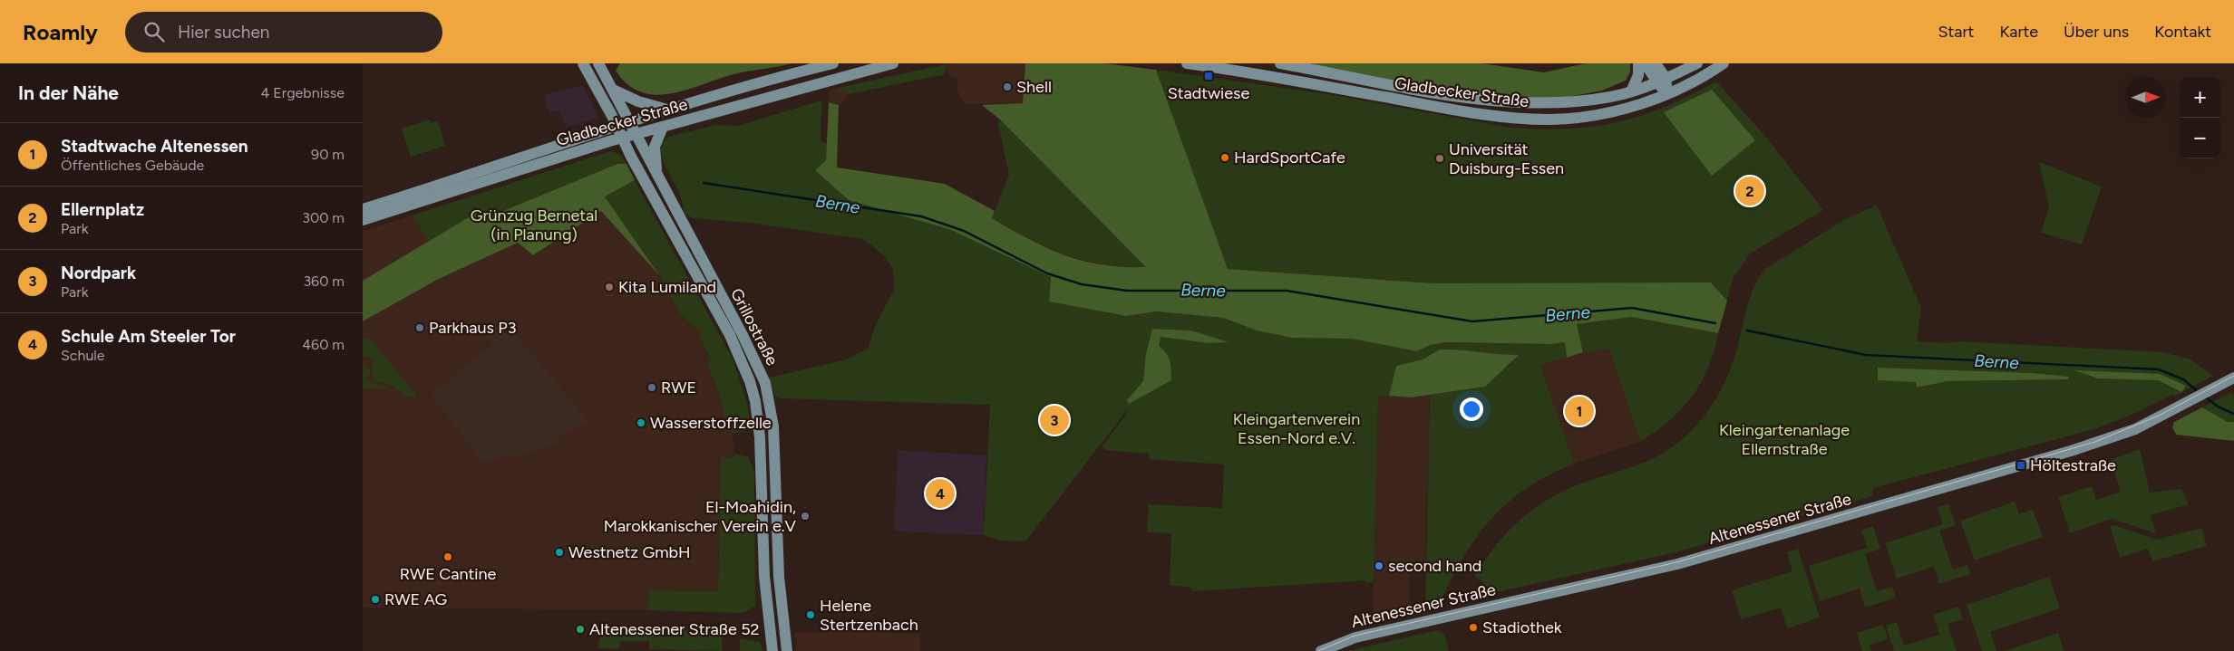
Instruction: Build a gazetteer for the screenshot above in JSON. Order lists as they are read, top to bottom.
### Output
{
  "streets": {
    "main road": ["Gladbecker Straße", "Grillostraße", "Altenessener Straße"]
  },
  "crossings": [
    ["Gladbecker Straße", "Grillostraße"]
  ],
  "water": ["Berne"],
  "parks": ["Grünzug Bernetal (in Planung)", "Kleingartenverein Essen-Nord e.V.", "Kleingartenanlage Ellernstraße"],
  "places": {
    "transit": ["Stadtwiese", "Höltestraße"],
    "other": [
      "Shell",
      "HardSportCafe",
      "Universität Duisburg-Essen",
      "Kita Lumiland",
      "Parkhaus P3",
      "RWE",
      "Wasserstoffzelle",
      "El-Moahidin, Marokkanischer Verein e.V",
      "Westnetz GmbH",
      "RWE Cantine",
      "second hand",
      "RWE AG",
      "Helene Stertzenbach",
      "Stadiothek",
      "Altenessener Straße 52"
    ]
  },
  "north": "right",
  "page": {
    "header": "Roamly",
    "search": "Hier suchen",
    "nav": [
      "Start",
      "Karte",
      "Über uns",
      "Kontakt"
    ],
    "heading": ["In der Nähe", "4 Ergebnisse"],
    "map_buttons": ["+", "−"],
    "list": [
      {
        "mark": "1",
        "name": "Stadtwache Altenessen",
        "note": "Öffentliches Gebäude",
        "value": "90 m"
      },
      {
        "mark": "2",
        "name": "Ellernplatz",
        "note": "Park",
        "value": "300 m"
      },
      {
        "mark": "3",
        "name": "Nordpark",
        "note": "Park",
        "value": "360 m"
      },
      {
        "mark": "4",
        "name": "Schule Am Steeler Tor",
        "note": "Schule",
        "value": "460 m"
      }
    ],
    "pins": [
      "2",
      "1",
      "3",
      "4"
    ]
  }
}
